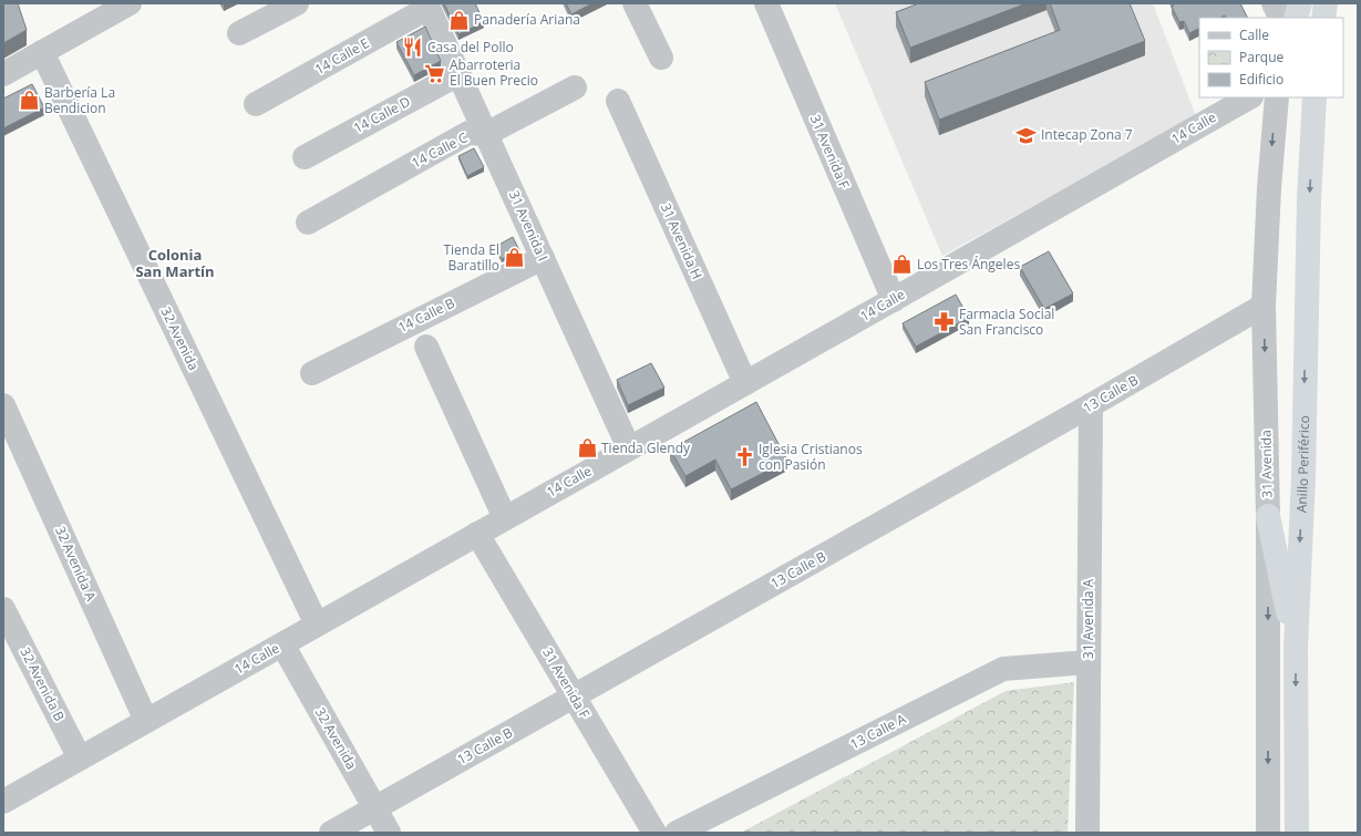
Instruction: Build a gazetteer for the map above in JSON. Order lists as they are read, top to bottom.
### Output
{
  "streets": {
    "highway": ["Anillo Periférico"],
    "street": [
      "14 Calle E",
      "14 Calle D",
      "14 Calle",
      "14 Calle C",
      "31 Avenida F",
      "31 Avenida I",
      "31 Avenida H",
      "14 Calle B",
      "32 Avenida",
      "13 Calle B",
      "31 Avenida",
      "32 Avenida A",
      "31 Avenida A",
      "32 Avenida B",
      "13 Calle A"
    ]
  },
  "crossings": [
    ["14 Calle E", "31 Avenida I"],
    ["14 Calle D", "31 Avenida I"],
    ["14 Calle", "31 Avenida F"],
    ["14 Calle", "31 Avenida I"],
    ["14 Calle", "31 Avenida H"],
    ["14 Calle", "32 Avenida"],
    ["14 Calle", "32 Avenida A"],
    ["14 Calle", "32 Avenida B"],
    ["14 Calle C", "31 Avenida I"],
    ["31 Avenida F", "13 Calle B"],
    ["31 Avenida I", "14 Calle B"],
    ["32 Avenida", "13 Calle B"],
    ["13 Calle B", "31 Avenida"],
    ["13 Calle B", "31 Avenida A"],
    ["31 Avenida A", "13 Calle A"]
  ],
  "one_way": ["31 Avenida", "Anillo Periférico"],
  "districts": ["Colonia San Martín"],
  "places": {
    "shop": [
      "Panadería Ariana",
      "Barbería La Bendicion",
      "Tienda El Baratillo",
      "Los Tres Ángeles",
      "Tienda Glendy"
    ],
    "restaurant": ["Casa del Pollo"],
    "supermarket": ["Abarroteria El Buen Precio"],
    "school or university": ["Intecap Zona 7"],
    "pharmacy": ["Farmacia Social San Francisco"],
    "church": ["Iglesia Cristianos con Pasión"]
  },
  "legend": ["Calle", "Parque", "Edificio"]
}
